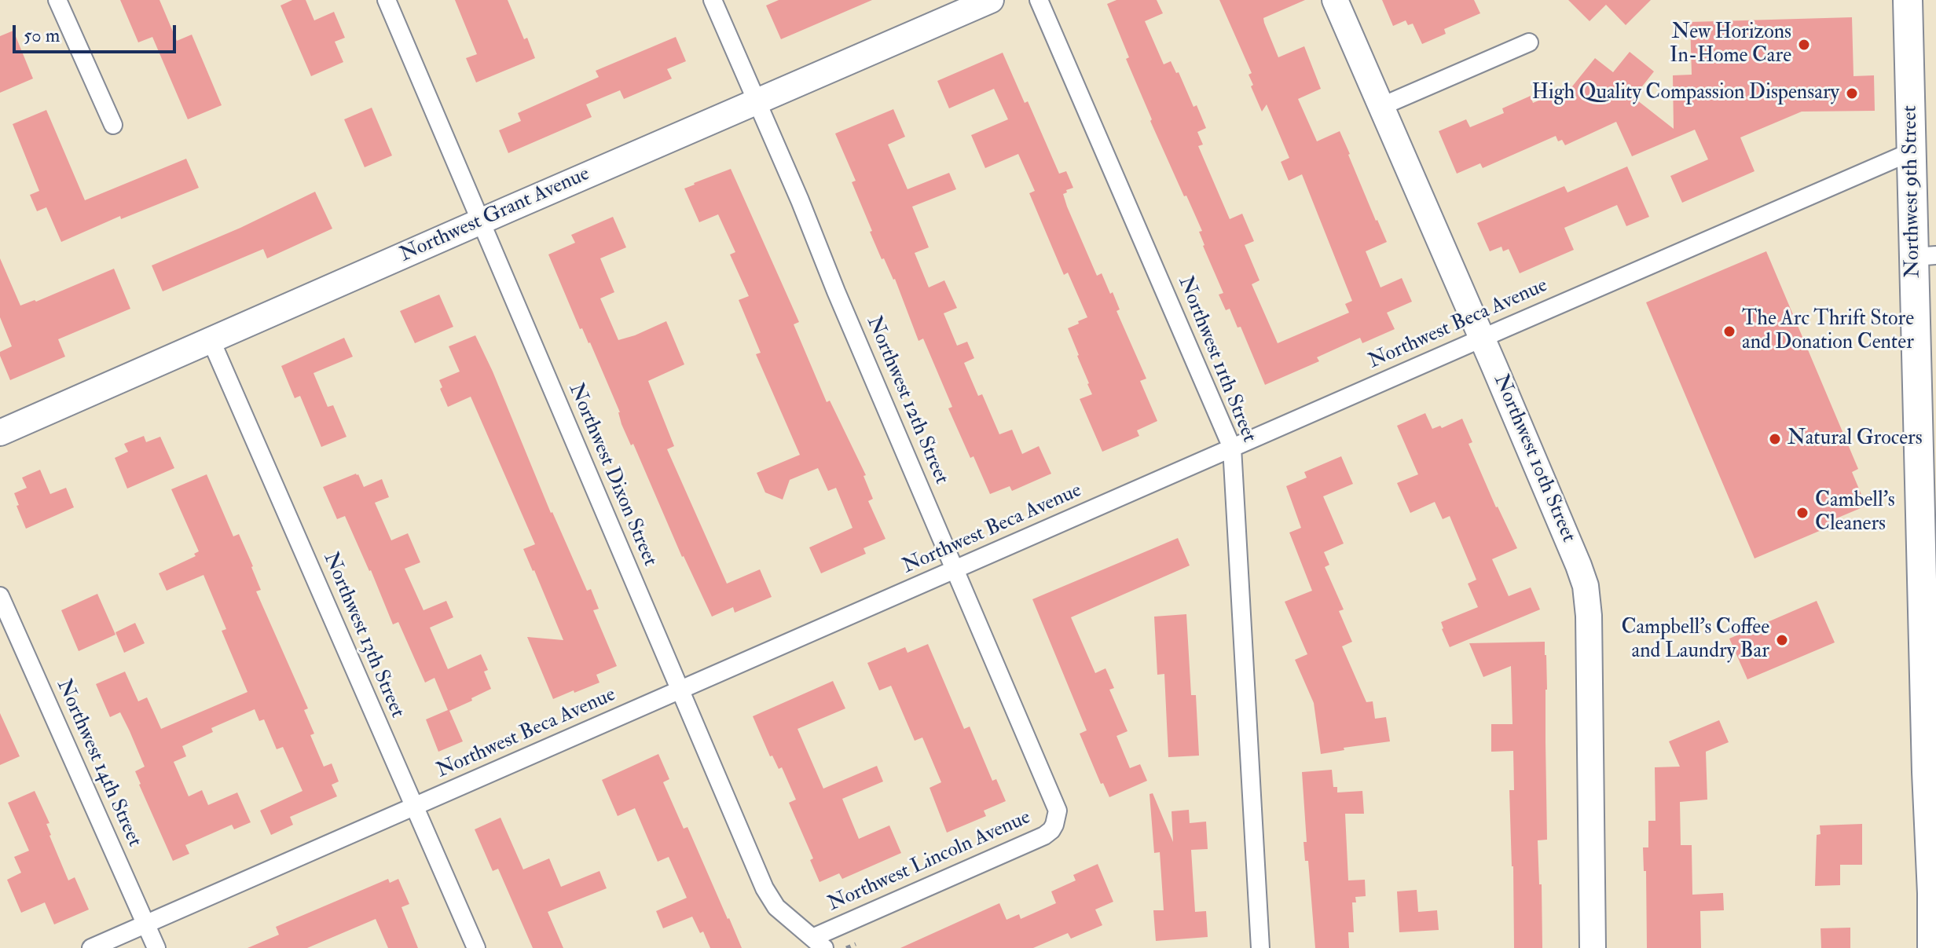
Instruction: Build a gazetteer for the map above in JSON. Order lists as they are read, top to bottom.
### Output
{
  "streets": {
    "main road": ["Northwest 9th Street", "Northwest Grant Avenue", "Northwest 10th Street"],
    "street": [
      "Northwest Beca Avenue",
      "Northwest 11th Street",
      "Northwest 12th Street",
      "Northwest Dixon Street",
      "Northwest 13th Street",
      "Northwest 14th Street",
      "Northwest Lincoln Avenue"
    ]
  },
  "crossings": [
    ["Northwest 9th Street", "Northwest Beca Avenue"],
    ["Northwest Grant Avenue", "Northwest 12th Street"],
    ["Northwest Grant Avenue", "Northwest Dixon Street"],
    ["Northwest Grant Avenue", "Northwest 13th Street"],
    ["Northwest Beca Avenue", "Northwest 11th Street"],
    ["Northwest Beca Avenue", "Northwest 12th Street"],
    ["Northwest Beca Avenue", "Northwest 10th Street"],
    ["Northwest Beca Avenue", "Northwest Dixon Street"],
    ["Northwest Beca Avenue", "Northwest 13th Street"],
    ["Northwest Beca Avenue", "Northwest 14th Street"],
    ["Northwest 12th Street", "Northwest Lincoln Avenue"],
    ["Northwest Dixon Street", "Northwest Lincoln Avenue"]
  ],
  "places": [
    "New Horizons In-Home Care",
    "High Quality Compassion Dispensary",
    "The Arc Thrift Store and Donation Center",
    "Natural Grocers",
    "Cambell's Cleaners",
    "Campbell's Coffee and Laundry Bar"
  ],
  "scale_bar": "50 m"
}
